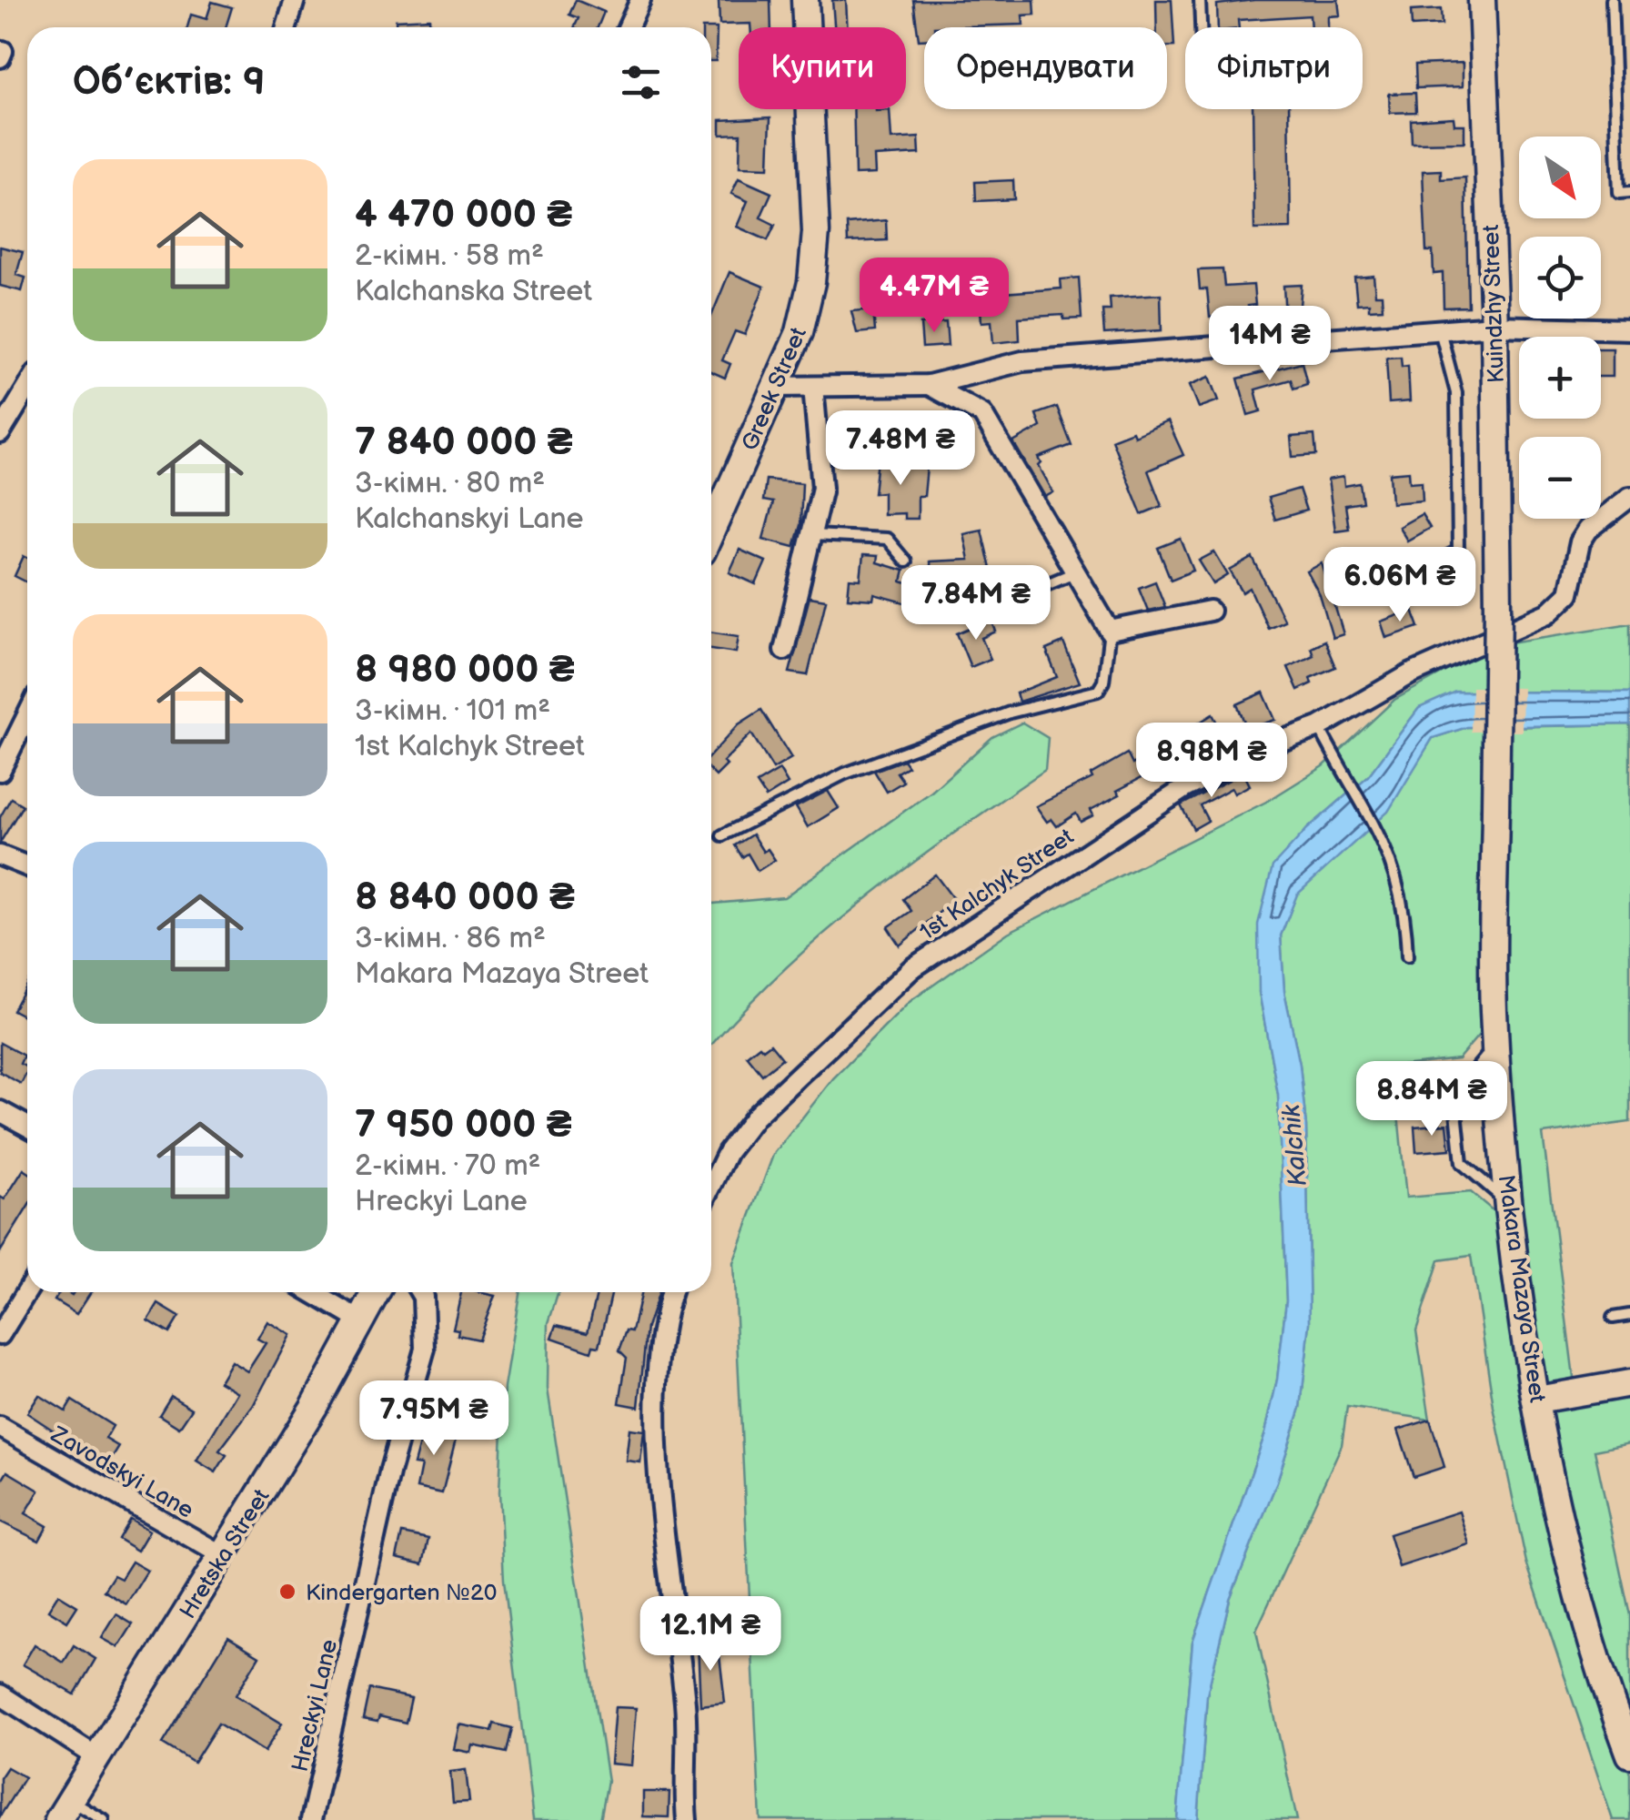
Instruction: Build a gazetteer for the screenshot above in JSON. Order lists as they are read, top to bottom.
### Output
{
  "streets": {
    "main road": [
      "Kuindzhy Street",
      "Greek Street",
      "Makara Mazaya Street",
      "Hretska Street"
    ],
    "street": ["1st Kalchyk Street", "Zavodskyi Lane", "Hreckyi Lane"]
  },
  "crossings": [
    ["Kuindzhy Street", "Makara Mazaya Street"],
    ["Zavodskyi Lane", "Hretska Street"]
  ],
  "water": ["Kalchik"],
  "places": ["Kindergarten №20"],
  "north": "bottom right",
  "page": {
    "chip": ["Купити", "Орендувати", "Фільтри"],
    "heading": "Об’єктів: 9",
    "map_buttons": ["+", "−"],
    "list": [
      {
        "name": "4 470 000 ₴",
        "note": "2-кімн. · 58 m² · Kalchanska Street"
      },
      {
        "name": "7 840 000 ₴",
        "note": "3-кімн. · 80 m² · Kalchanskyi Lane"
      },
      {
        "name": "8 980 000 ₴",
        "note": "3-кімн. · 101 m² · 1st Kalchyk Street"
      },
      {
        "name": "8 840 000 ₴",
        "note": "3-кімн. · 86 m² · Makara Mazaya Street"
      },
      {
        "name": "7 950 000 ₴",
        "note": "2-кімн. · 70 m² · Hreckyi Lane"
      }
    ],
    "price": [
      "4.47M ₴",
      "14M ₴",
      "7.48M ₴",
      "6.06M ₴",
      "7.84M ₴",
      "8.98M ₴",
      "8.84M ₴",
      "7.95M ₴",
      "12.1M ₴"
    ]
  }
}
